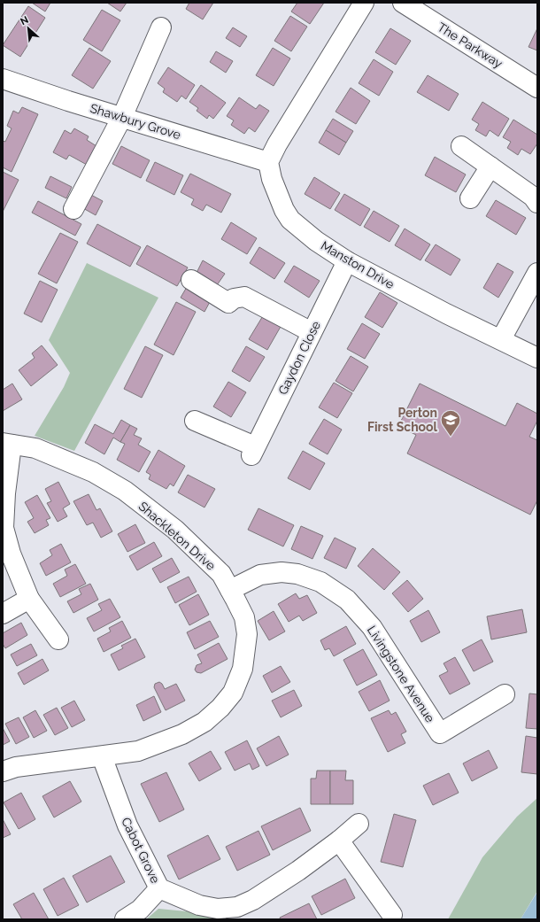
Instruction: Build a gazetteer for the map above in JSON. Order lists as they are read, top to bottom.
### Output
{
  "streets": {
    "street": [
      "The Parkway",
      "Shawbury Grove",
      "Manston Drive",
      "Gaydon Close",
      "Shackleton Drive",
      "Livingstone Avenue",
      "Cabot Grove"
    ]
  },
  "crossings": [
    ["Shawbury Grove", "Manston Drive"],
    ["Manston Drive", "Gaydon Close"],
    ["Shackleton Drive", "Livingstone Avenue"],
    ["Shackleton Drive", "Cabot Grove"]
  ],
  "places": {
    "school or university": ["Perton First School"]
  },
  "north": "top left"
}
